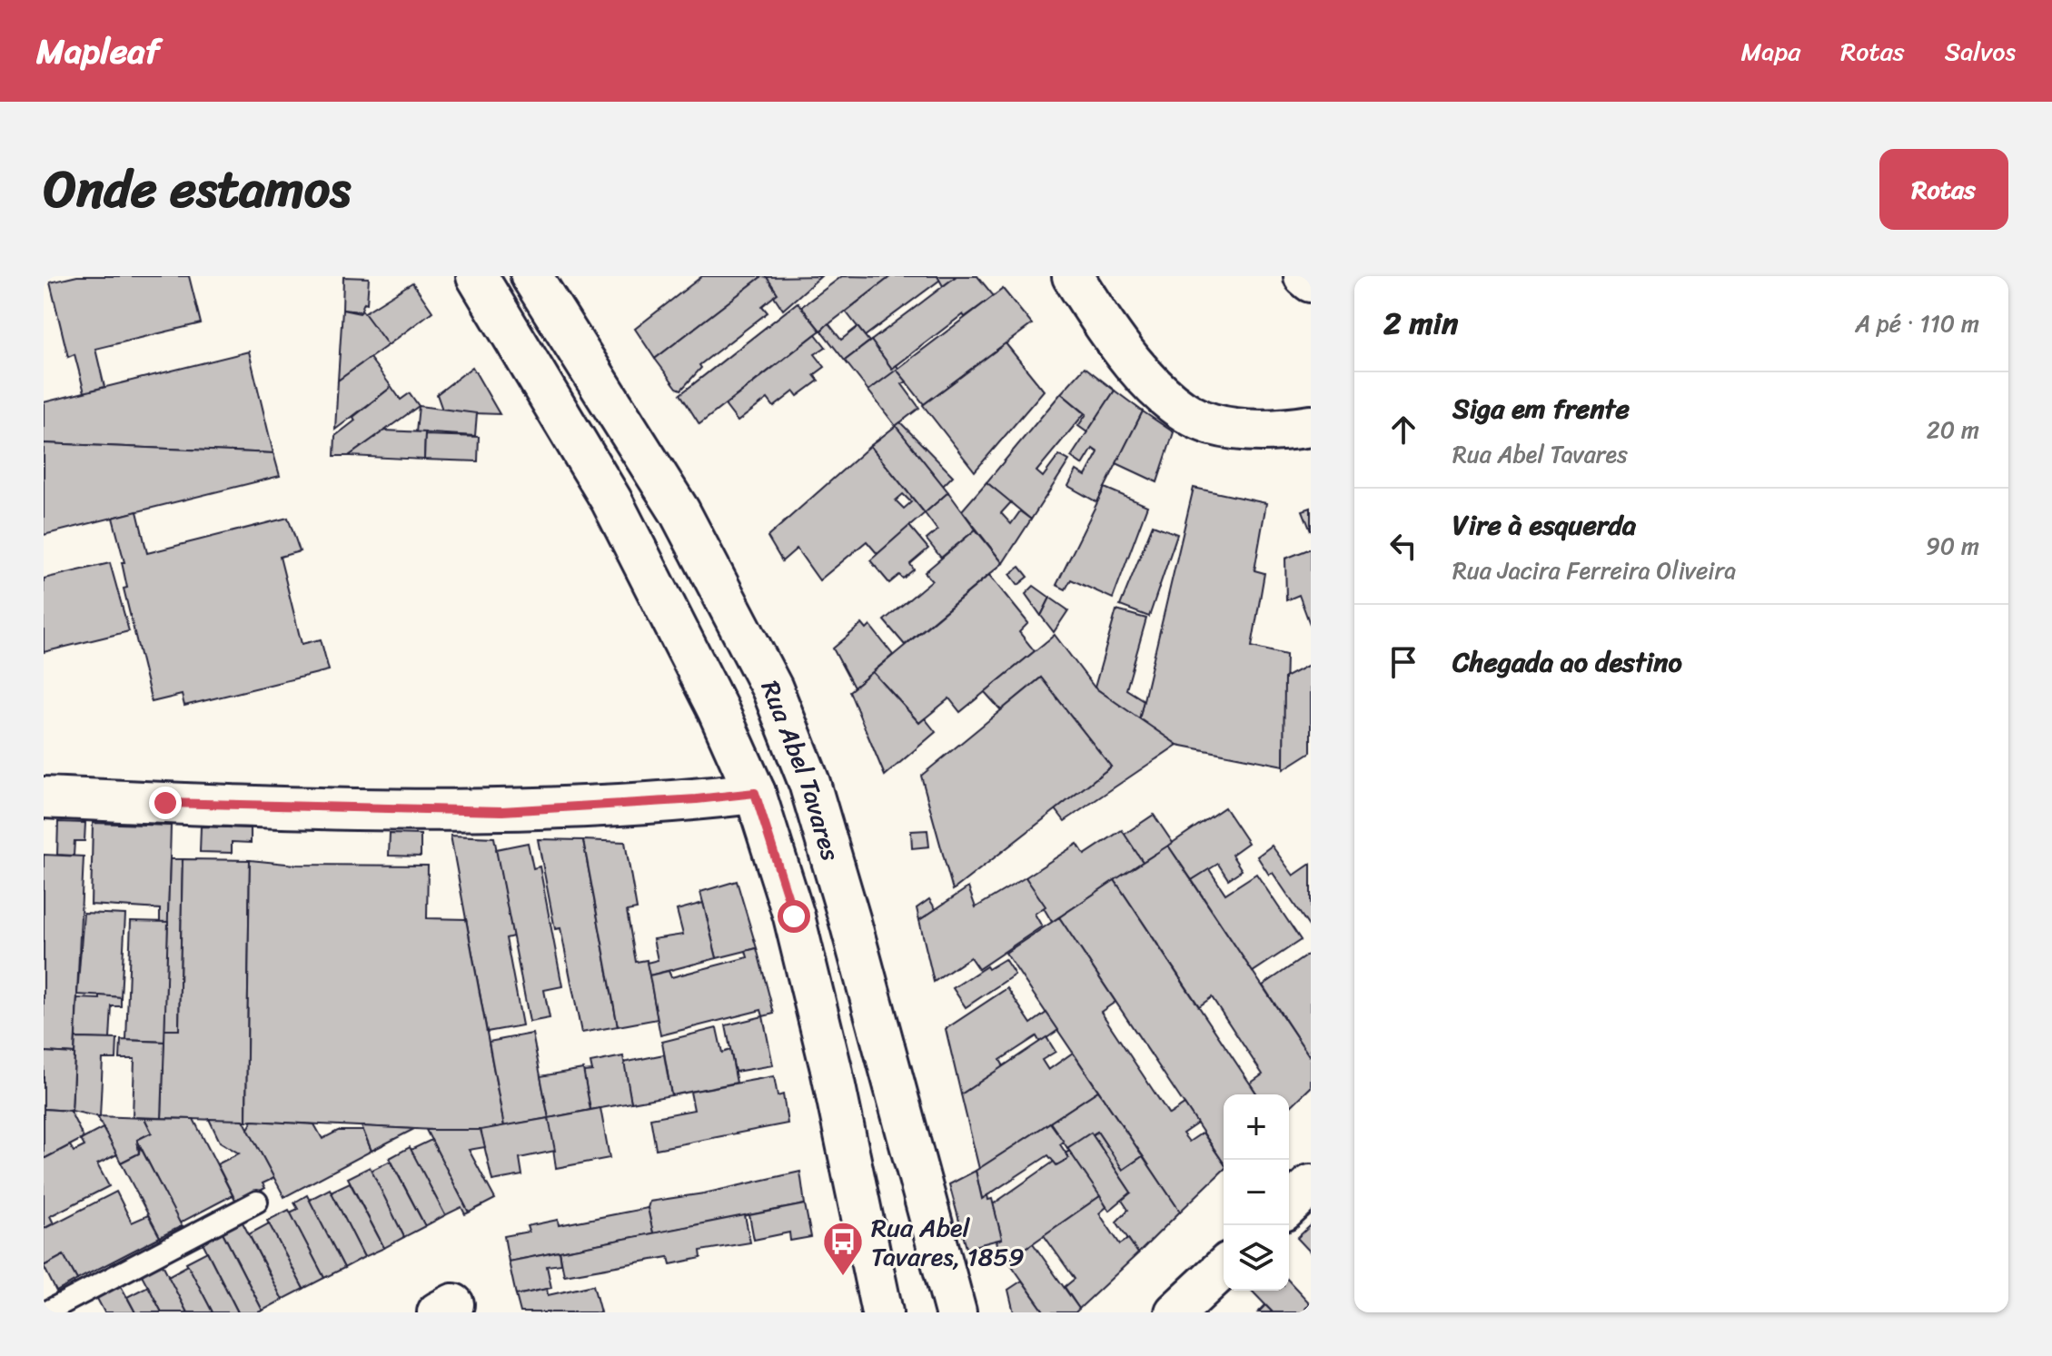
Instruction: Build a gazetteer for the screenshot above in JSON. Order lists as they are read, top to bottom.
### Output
{
  "streets": {
    "street": ["Rua Abel Tavares"]
  },
  "places": {
    "bus stop": ["Rua Abel Tavares, 1859"]
  },
  "page": {
    "header": "Mapleaf",
    "nav": ["Mapa", "Rotas", "Salvos"],
    "title": "Onde estamos",
    "buttons": "Rotas",
    "heading": ["2 min", "A pé · 110 m"],
    "list": [
      ["Siga em frente", "Rua Abel Tavares", "20 m"],
      ["Vire à esquerda", "Rua Jacira Ferreira Oliveira", "90 m"],
      "Chegada ao destino"
    ],
    "map_buttons": ["+", "−"]
  }
}
